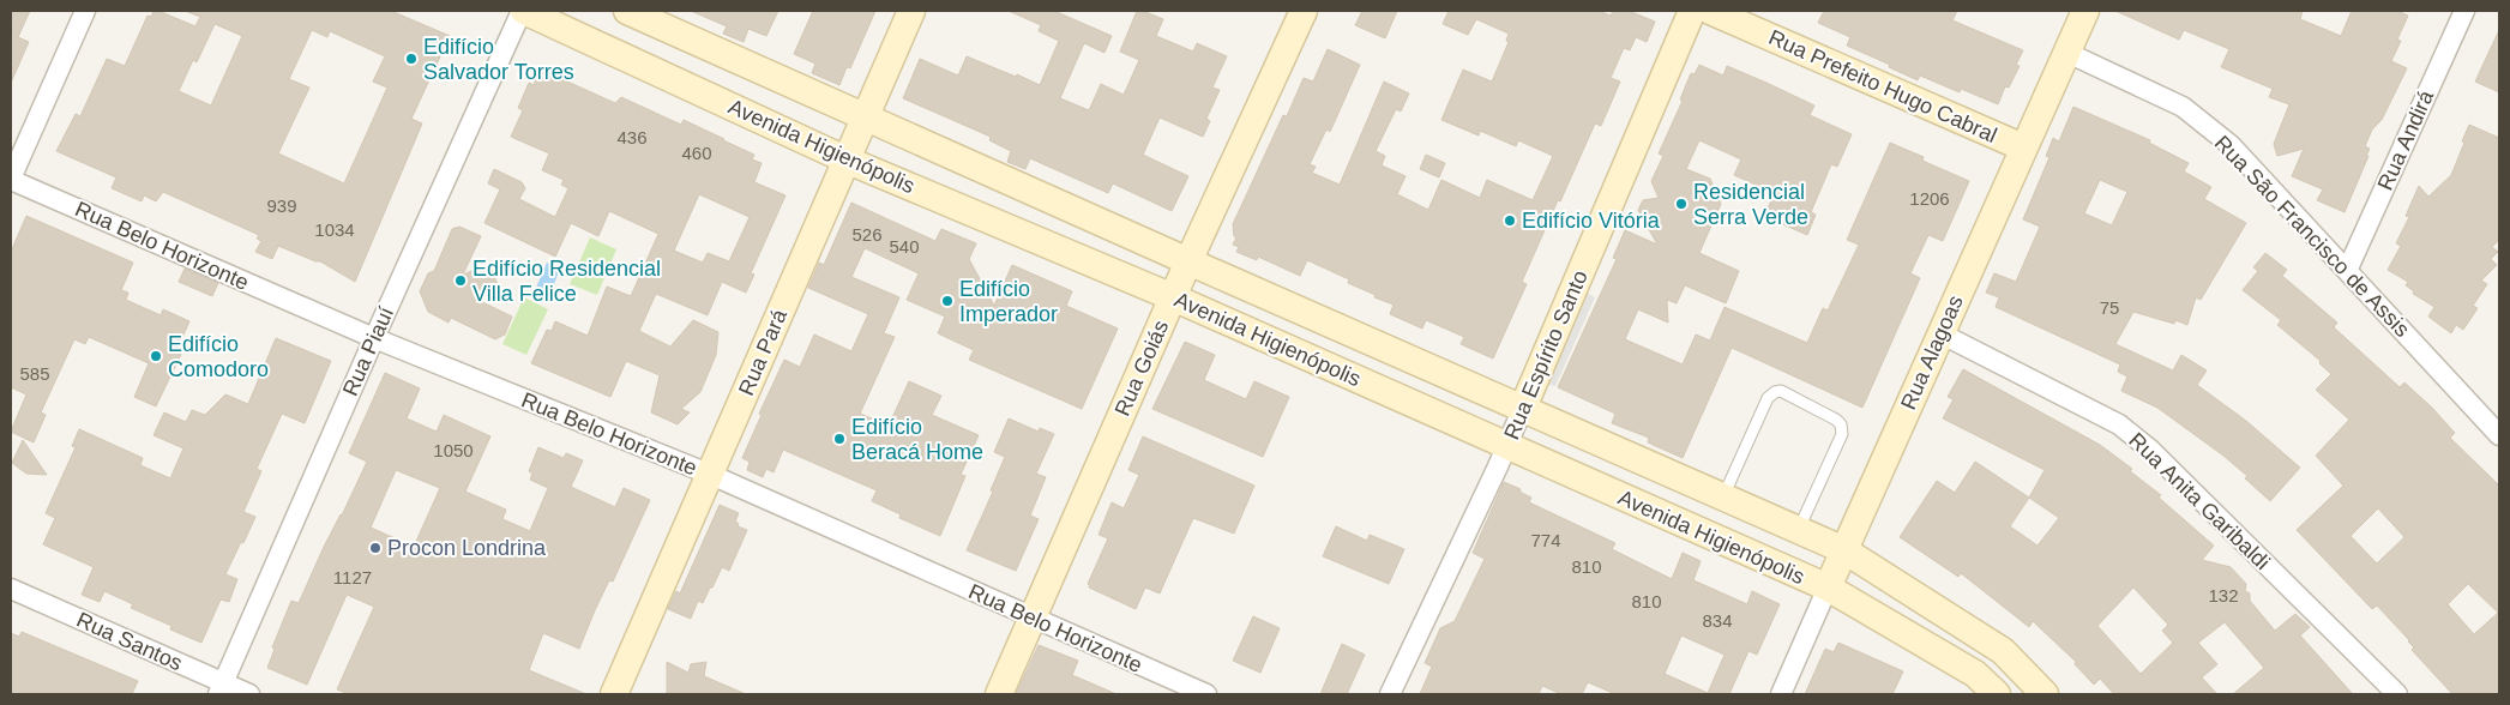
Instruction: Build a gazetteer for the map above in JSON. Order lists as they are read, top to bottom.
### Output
{
  "streets": {
    "main road": [
      "Rua Prefeito Hugo Cabral",
      "Avenida Higienópolis",
      "Rua Pará",
      "Rua Alagoas",
      "Rua Espírito Santo",
      "Rua Goiás"
    ],
    "street": [
      "Rua Andirá",
      "Rua São Francisco de Assis",
      "Rua Belo Horizonte",
      "Rua Piauí",
      "Rua Anita Garibaldi",
      "Rua Santos"
    ]
  },
  "crossings": [
    ["Rua Prefeito Hugo Cabral", "Rua Alagoas"],
    ["Rua Andirá", "Rua São Francisco de Assis"],
    ["Avenida Higienópolis", "Rua Piauí"],
    ["Avenida Higienópolis", "Rua Pará"],
    ["Avenida Higienópolis", "Rua Alagoas"],
    ["Avenida Higienópolis", "Rua Espírito Santo"],
    ["Avenida Higienópolis", "Rua Goiás"],
    ["Rua São Francisco de Assis", "Rua Alagoas"],
    ["Rua Belo Horizonte", "Rua Piauí"],
    ["Rua Belo Horizonte", "Rua Pará"],
    ["Rua Belo Horizonte", "Rua Goiás"],
    ["Rua Piauí", "Rua Santos"],
    ["Rua Alagoas", "Rua Anita Garibaldi"]
  ],
  "places": [
    "Edifício Salvador Torres",
    "Residencial Serra Verde",
    "Edifício Vitória",
    "Edifício Residencial Villa Felice",
    "Edifício Imperador",
    "Edifício Comodoro",
    "Edifício Beracá Home",
    "Procon Londrina"
  ],
  "house_numbers": [
    "436",
    "460",
    "1206",
    "939",
    "1034",
    "526",
    "540",
    "75",
    "585",
    "1050",
    "774",
    "810",
    "1127",
    "132",
    "810",
    "834"
  ]
}
